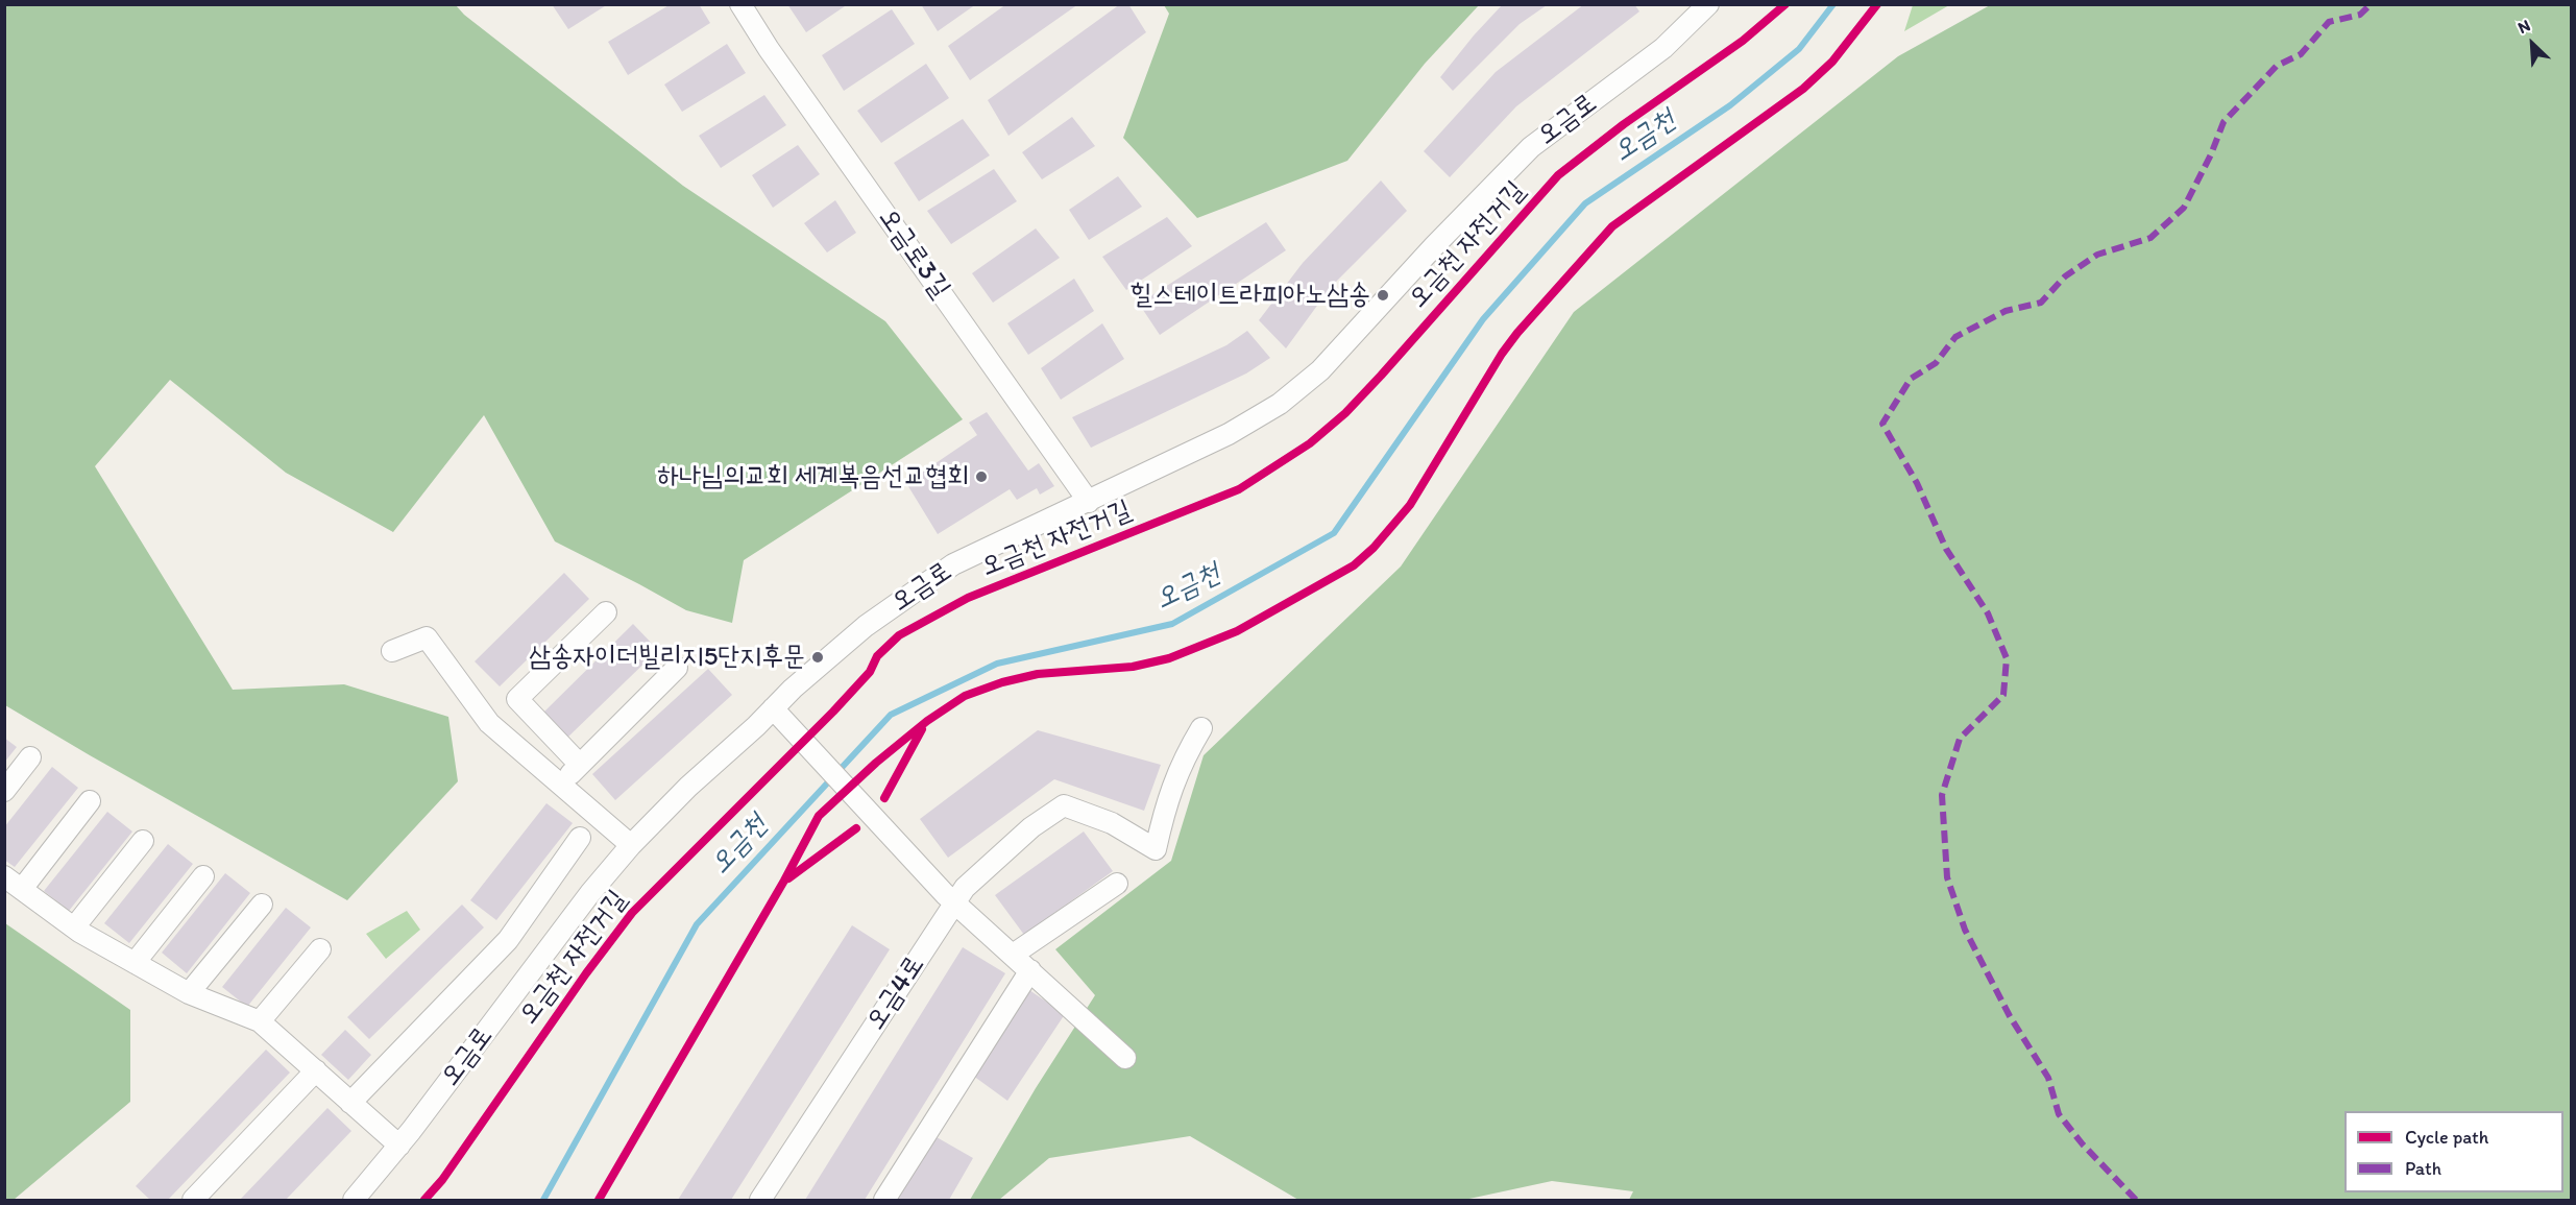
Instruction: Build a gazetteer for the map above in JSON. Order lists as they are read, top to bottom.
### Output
{
  "streets": {
    "street": ["오금로", "오금로3길", "오금4로"],
    "cycle path": ["오금천 자전거길"]
  },
  "crossings": [
    ["오금로", "오금로3길"]
  ],
  "water": ["오금천"],
  "places": ["힐스테이트라피아노삼송", "하나님의교회 세계복음선교협회", "삼송자이더빌리지5단지후문"],
  "legend": ["Cycle path", "Path"],
  "north": "top left"
}
